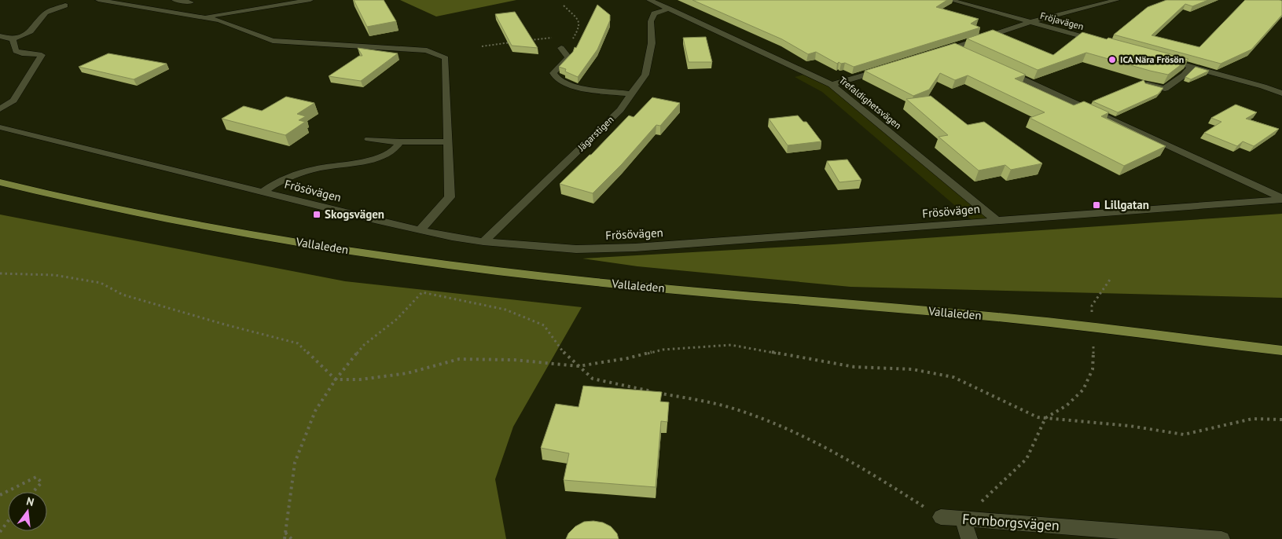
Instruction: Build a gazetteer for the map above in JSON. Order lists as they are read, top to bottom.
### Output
{
  "streets": {
    "main road": ["Vallaleden"],
    "street": [
      "Fröjavägen",
      "Trefaldighetsvägen",
      "Jägarstigen",
      "Frösövägen",
      "Fornborgsvägen"
    ]
  },
  "crossings": [
    ["Trefaldighetsvägen", "Jägarstigen"],
    ["Trefaldighetsvägen", "Frösövägen"],
    ["Jägarstigen", "Frösövägen"]
  ],
  "places": {
    "other": ["ICA Nära Frösön"],
    "transit": ["Lillgatan", "Skogsvägen"]
  },
  "north": "top"
}
